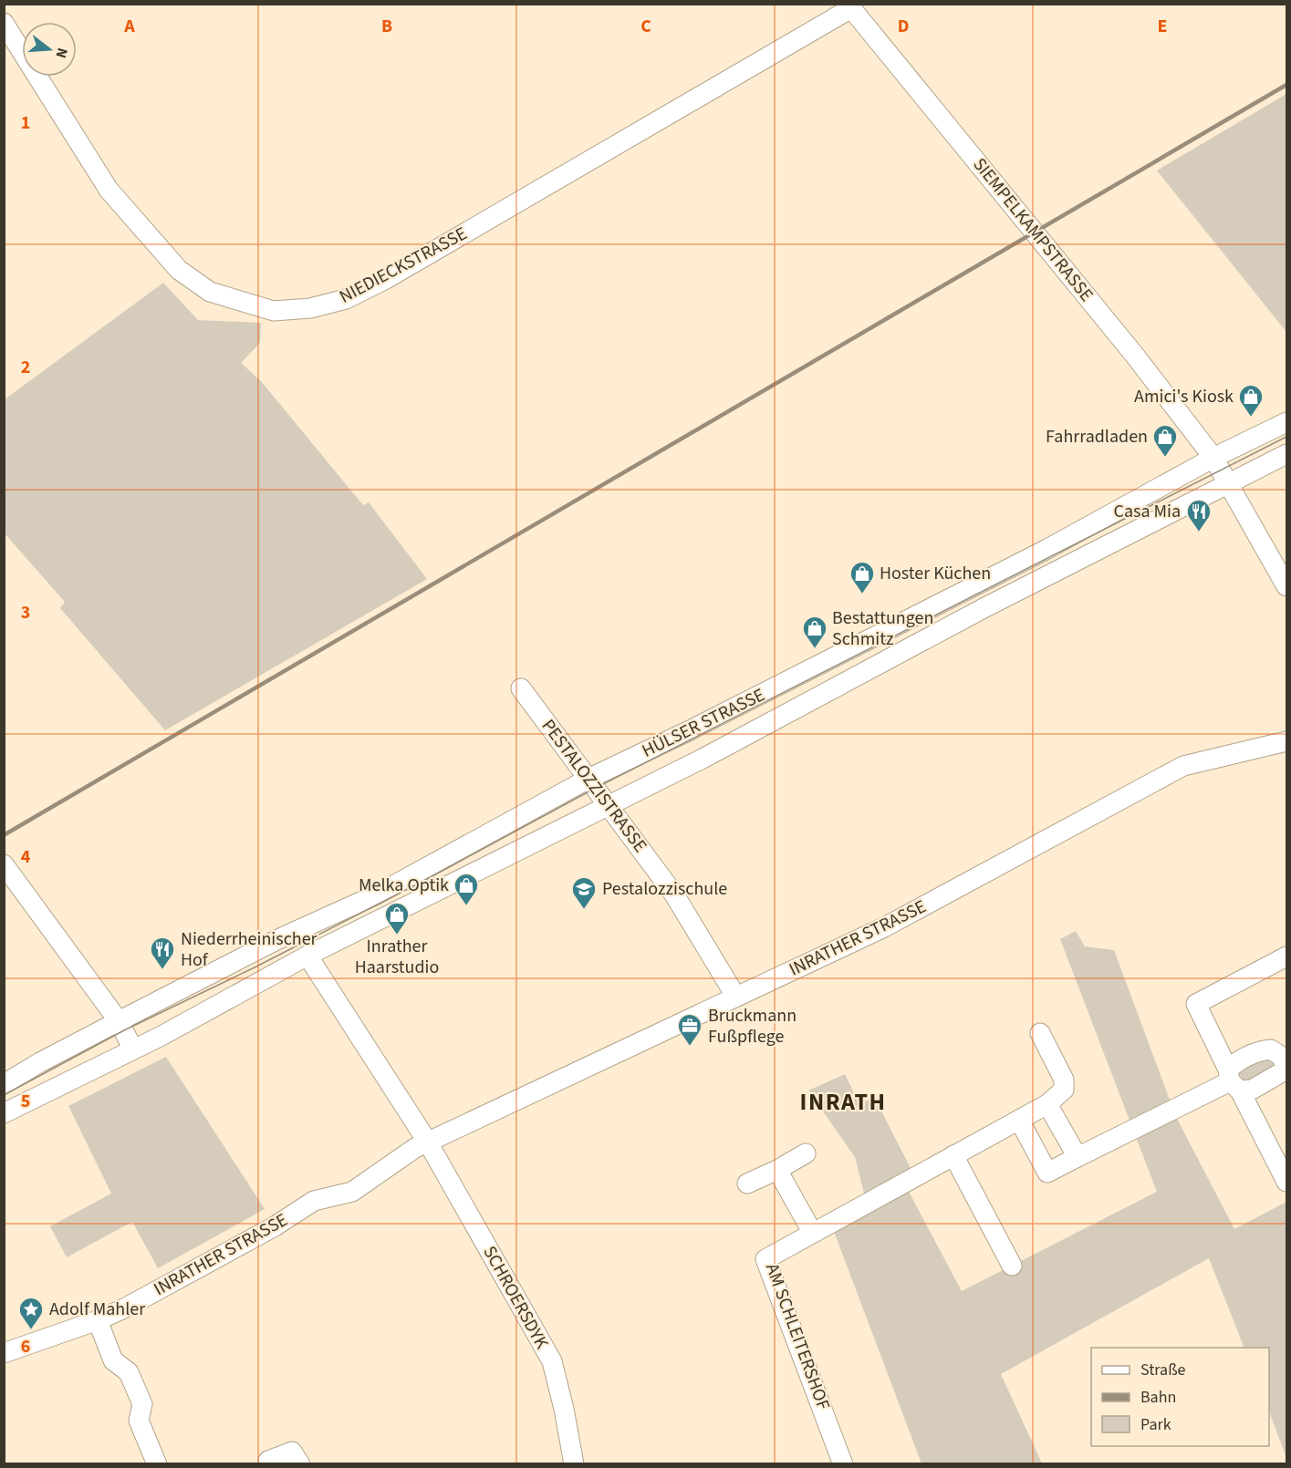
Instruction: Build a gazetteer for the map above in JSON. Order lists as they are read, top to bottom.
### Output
{
  "streets": {
    "street": [
      "SIEMPELKAMPSTRASSE",
      "NIEDIECKSTRASSE",
      "HÜLSER STRASSE",
      "PESTALOZZISTRASSE",
      "INRATHER STRASSE",
      "SCHROERSDYK",
      "AM SCHLEITERSHOF"
    ]
  },
  "crossings": [
    ["SIEMPELKAMPSTRASSE", "NIEDIECKSTRASSE"],
    ["SIEMPELKAMPSTRASSE", "HÜLSER STRASSE"],
    ["HÜLSER STRASSE", "PESTALOZZISTRASSE"],
    ["PESTALOZZISTRASSE", "INRATHER STRASSE"],
    ["INRATHER STRASSE", "SCHROERSDYK"]
  ],
  "districts": ["INRATH"],
  "places": {
    "shop": [
      "Amici's Kiosk",
      "Fahrradladen",
      "Hoster Küchen",
      "Bestattungen Schmitz",
      "Melka Optik",
      "Inrather Haarstudio"
    ],
    "restaurant": ["Casa Mia", "Niederrheinischer Hof"],
    "school or university": ["Pestalozzischule"],
    "office": ["Bruckmann Fußpflege"],
    "place": ["Adolf Mahler"]
  },
  "legend": ["Straße", "Bahn", "Park"],
  "north": "right",
  "grid": {
    "columns": [
      "A",
      "B",
      "C",
      "D",
      "E"
    ],
    "rows": [
      "1",
      "2",
      "3",
      "4",
      "5",
      "6"
    ]
  }
}
